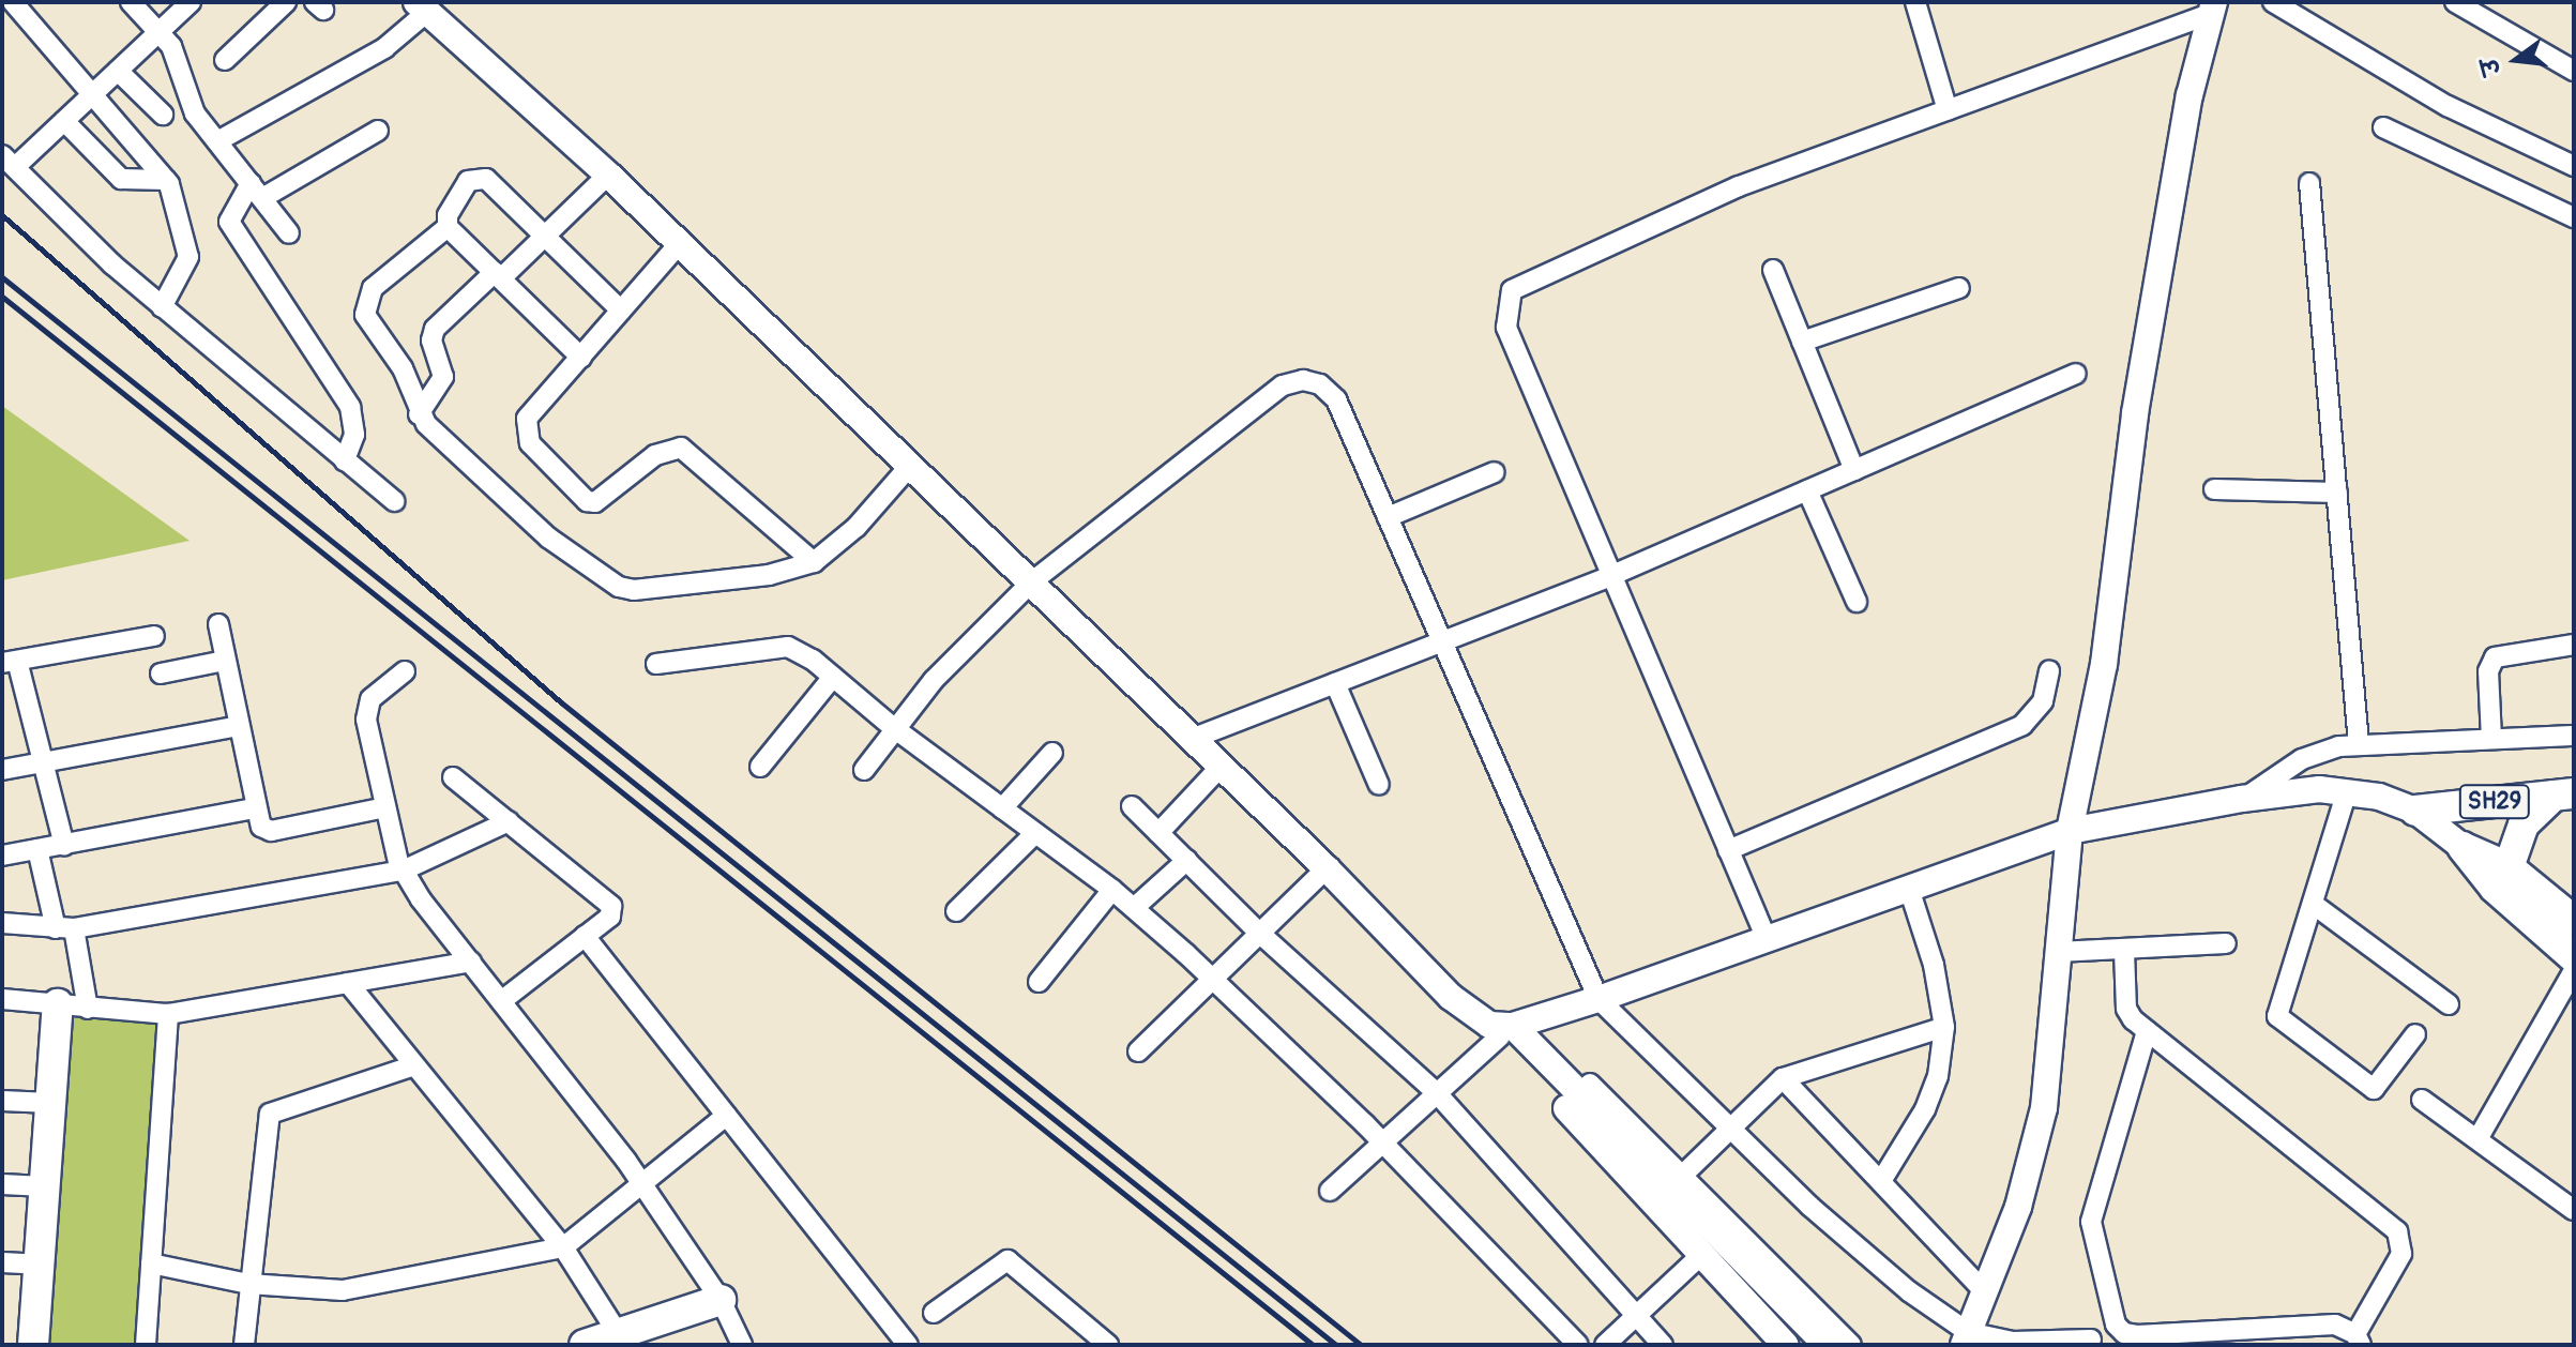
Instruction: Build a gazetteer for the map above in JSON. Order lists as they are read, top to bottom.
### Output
{
  "streets": {
    "main road": ["SH29"]
  },
  "north": "left"
}
